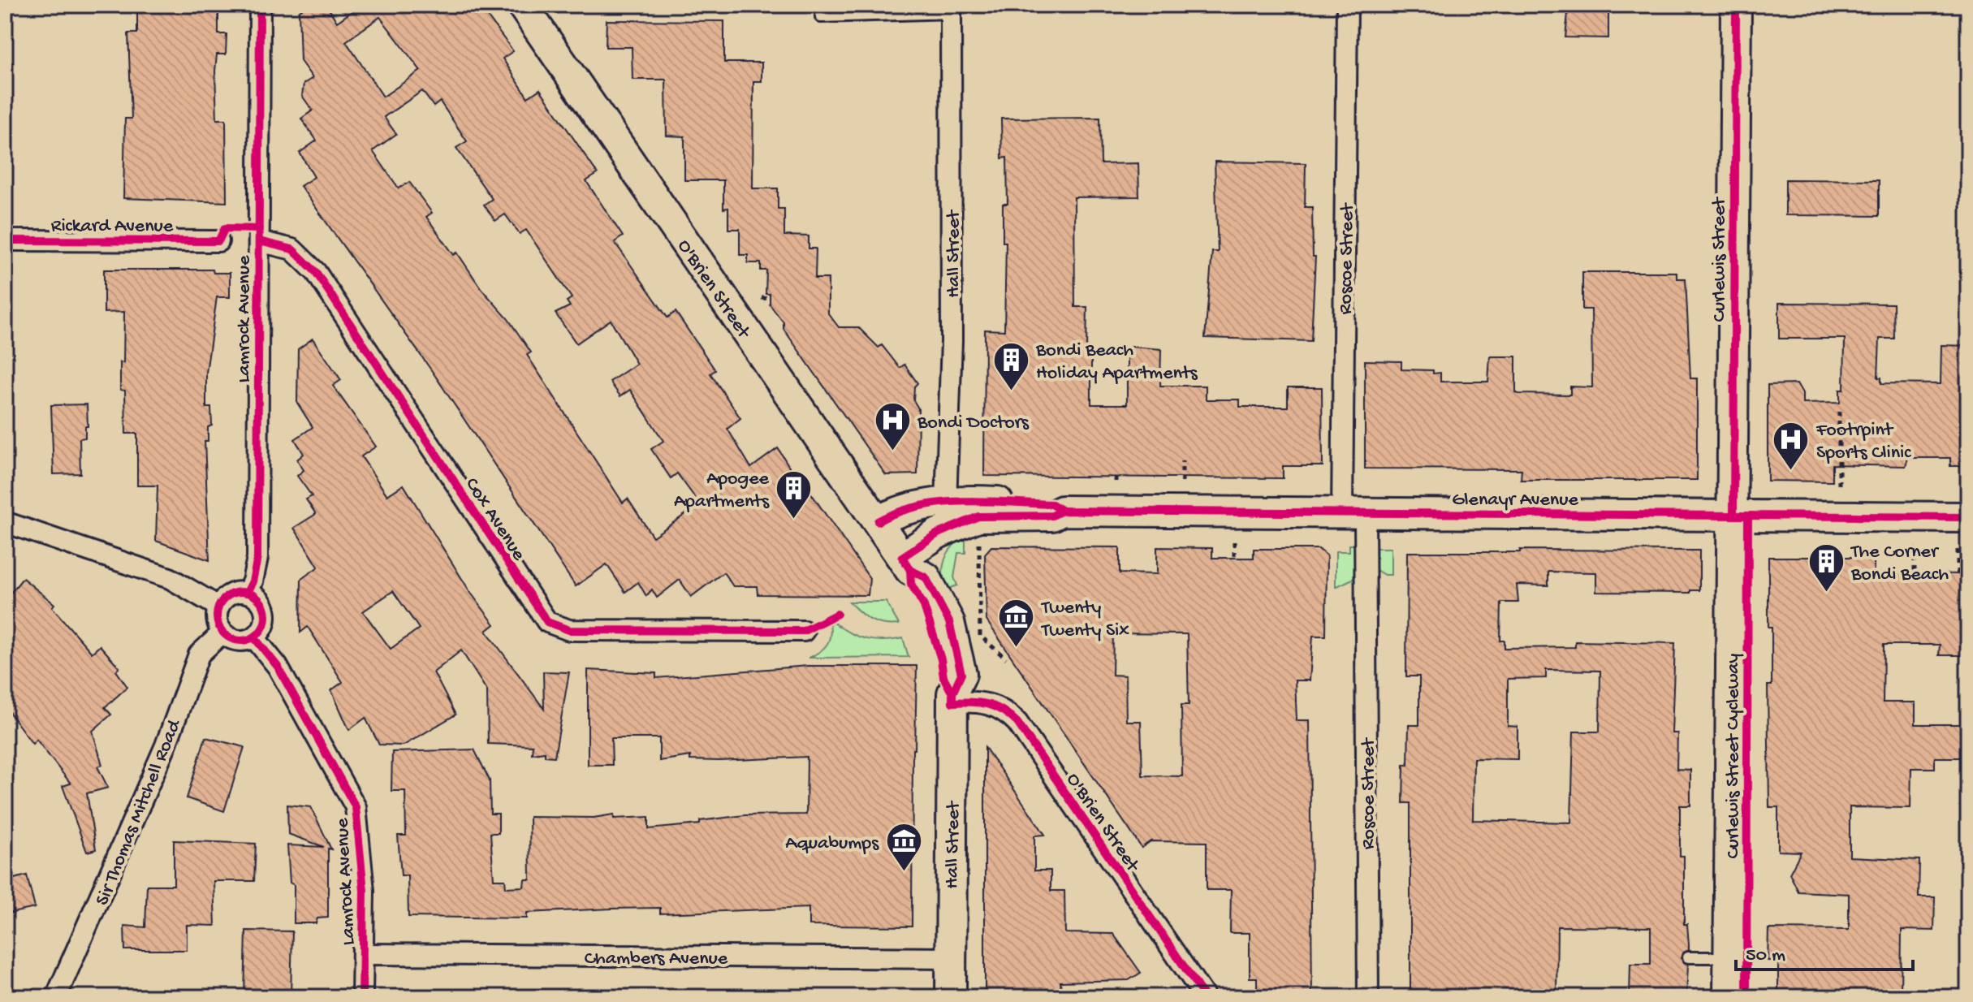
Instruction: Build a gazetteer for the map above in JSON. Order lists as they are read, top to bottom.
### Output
{
  "streets": {
    "street": [
      "Rickard Avenue",
      "Hall Street",
      "Roscoe Street",
      "Curlewis Street",
      "O'Brien Street",
      "Lamrock Avenue",
      "Glenayr Avenue",
      "Cox Avenue",
      "Sir Thomas Mitchell Road",
      "Chambers Avenue"
    ],
    "cycle path": ["Curlewis Street Cycleway"]
  },
  "crossings": [
    ["Hall Street", "O'Brien Street"],
    ["Hall Street", "Glenayr Avenue"],
    ["Hall Street", "Chambers Avenue"],
    ["Roscoe Street", "Glenayr Avenue"],
    ["Curlewis Street", "Glenayr Avenue"],
    ["O'Brien Street", "Glenayr Avenue"],
    ["Lamrock Avenue", "Cox Avenue"],
    ["Lamrock Avenue", "Sir Thomas Mitchell Road"],
    ["Lamrock Avenue", "Chambers Avenue"]
  ],
  "places": {
    "building": ["Bondi Beach Holiday Apartments", "Apogee Apartments", "The Corner Bondi Beach"],
    "hospital": ["Bondi Doctors", "Footrpint Sports Clinic"],
    "museum": ["Twenty Twenty Six", "Aquabumps"]
  },
  "scale_bar": "50 m"
}
